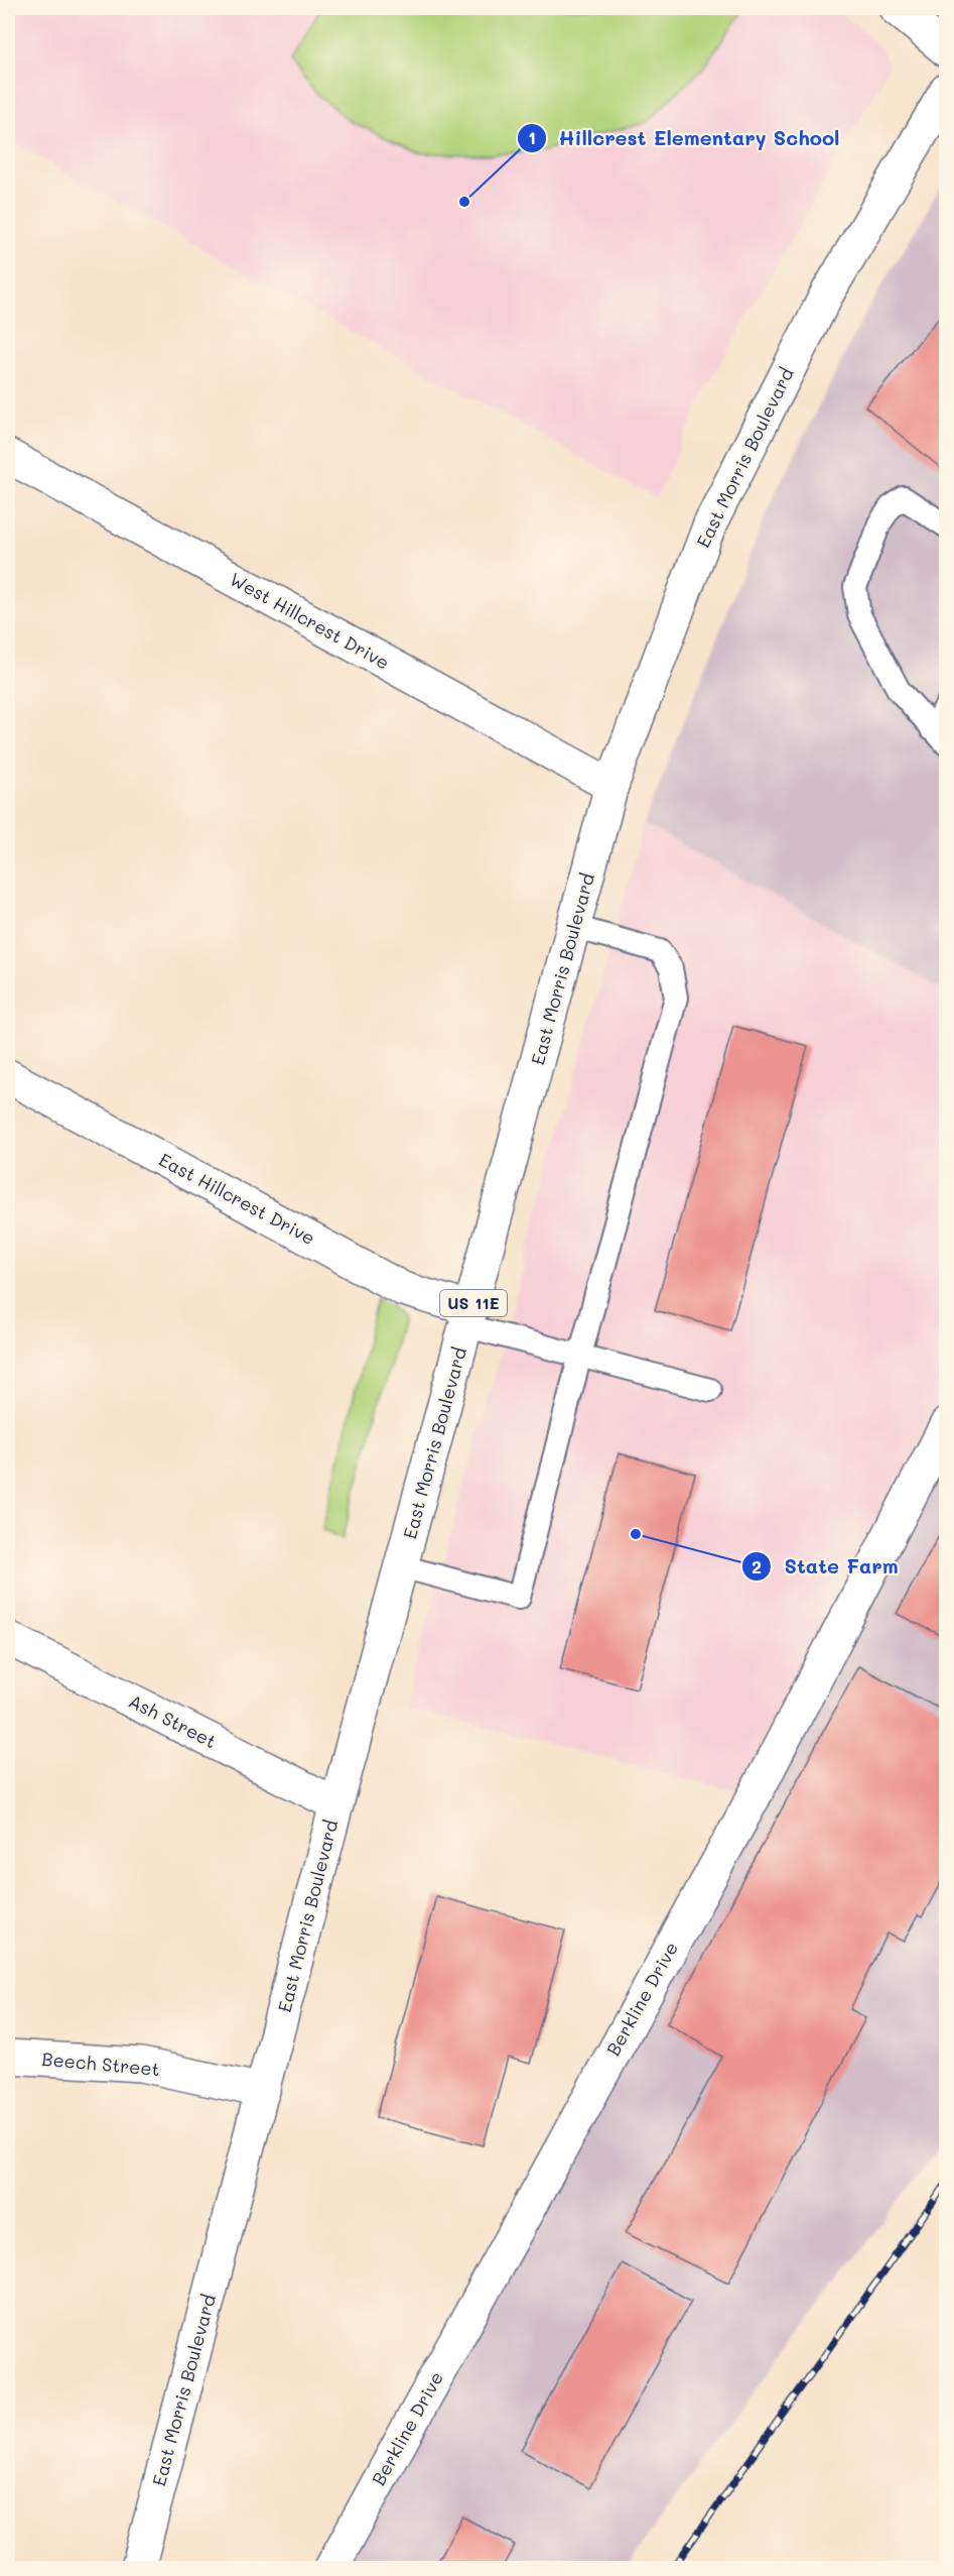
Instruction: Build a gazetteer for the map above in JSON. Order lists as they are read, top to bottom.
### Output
{
  "streets": {
    "street": [
      "East Morris Boulevard",
      "West Hillcrest Drive",
      "East Hillcrest Drive",
      "US 11E",
      "Ash Street",
      "Berkline Drive",
      "Beech Street"
    ]
  },
  "crossings": [
    ["East Morris Boulevard", "West Hillcrest Drive"],
    ["East Morris Boulevard", "East Hillcrest Drive"],
    ["East Morris Boulevard", "Ash Street"],
    ["East Morris Boulevard", "Beech Street"]
  ],
  "places": ["Hillcrest Elementary School", "State Farm"]
}
